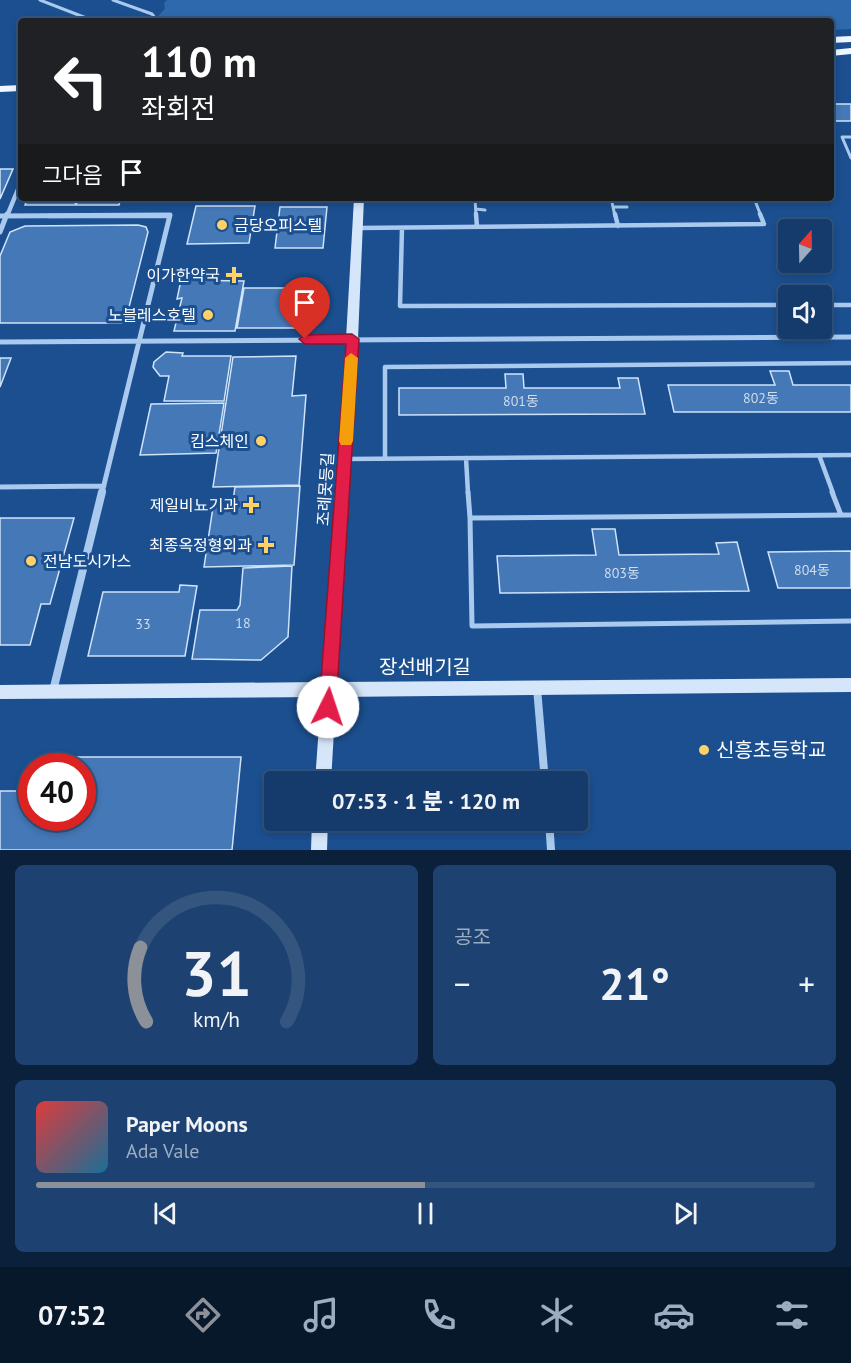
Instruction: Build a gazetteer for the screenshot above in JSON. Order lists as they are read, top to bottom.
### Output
{
  "streets": {
    "street": ["조례못등길", "장선배기길"]
  },
  "crossings": [
    ["조례못등길", "장선배기길"]
  ],
  "places": {
    "other": [
      "금당오피스텔",
      "노블레스호텔",
      "킴스체인",
      "전남도시가스",
      "신흥초등학교"
    ],
    "health": ["이가한약국", "제일비뇨기과", "최종옥정형외과"]
  },
  "house_numbers": [
    "802동",
    "801동",
    "804동",
    "803동",
    "18",
    "33"
  ],
  "north": "top",
  "page": {
    "turn": ["110 m", "좌회전"],
    "then": "그다음",
    "limit": "40",
    "trip": "07:53 · 1 분 · 120 m",
    "tile": "공조",
    "heat": ["−", "21°", "+"],
    "song": ["Paper Moons", "Ada Vale"],
    "tabs": "07:52",
    "gauge": ["31", "km/h"]
  }
}
